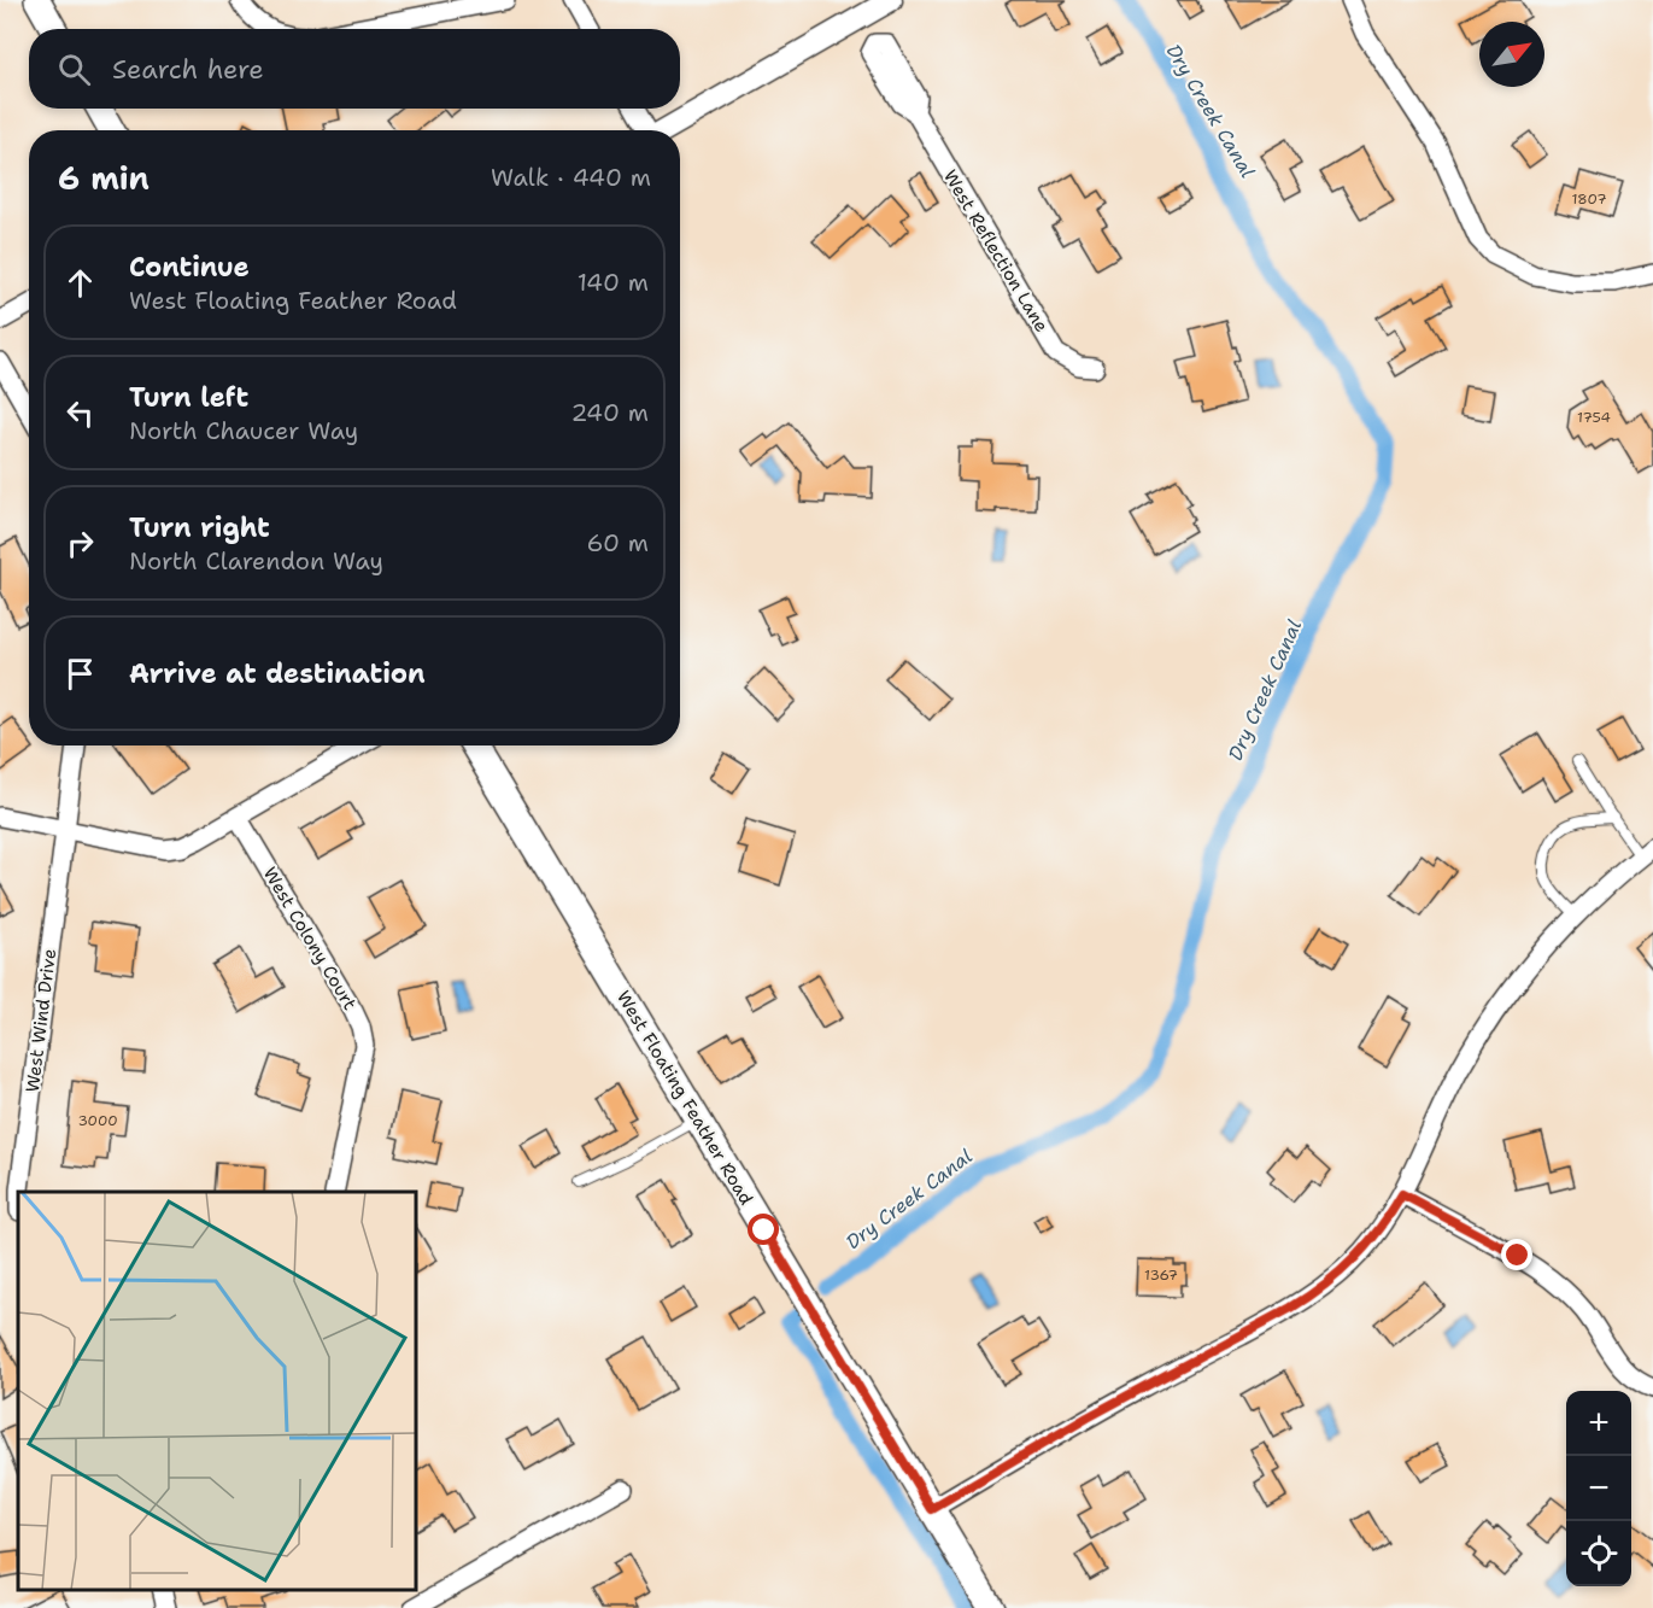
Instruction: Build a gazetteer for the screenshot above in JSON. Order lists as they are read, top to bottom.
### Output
{
  "streets": {
    "main road": ["West Floating Feather Road"],
    "street": ["West Reflection Lane", "West Colony Court", "West Wind Drive"]
  },
  "water": ["Dry Creek Canal"],
  "house_numbers": [
    "1807",
    "1754",
    "3000",
    "1367"
  ],
  "north": "top right",
  "page": {
    "search": "Search here",
    "heading": ["6 min", "Walk · 440 m"],
    "list": [
      ["Continue", "West Floating Feather Road", "140 m"],
      ["Turn left", "North Chaucer Way", "240 m"],
      ["Turn right", "North Clarendon Way", "60 m"],
      "Arrive at destination"
    ],
    "map_buttons": ["+", "−"]
  }
}
